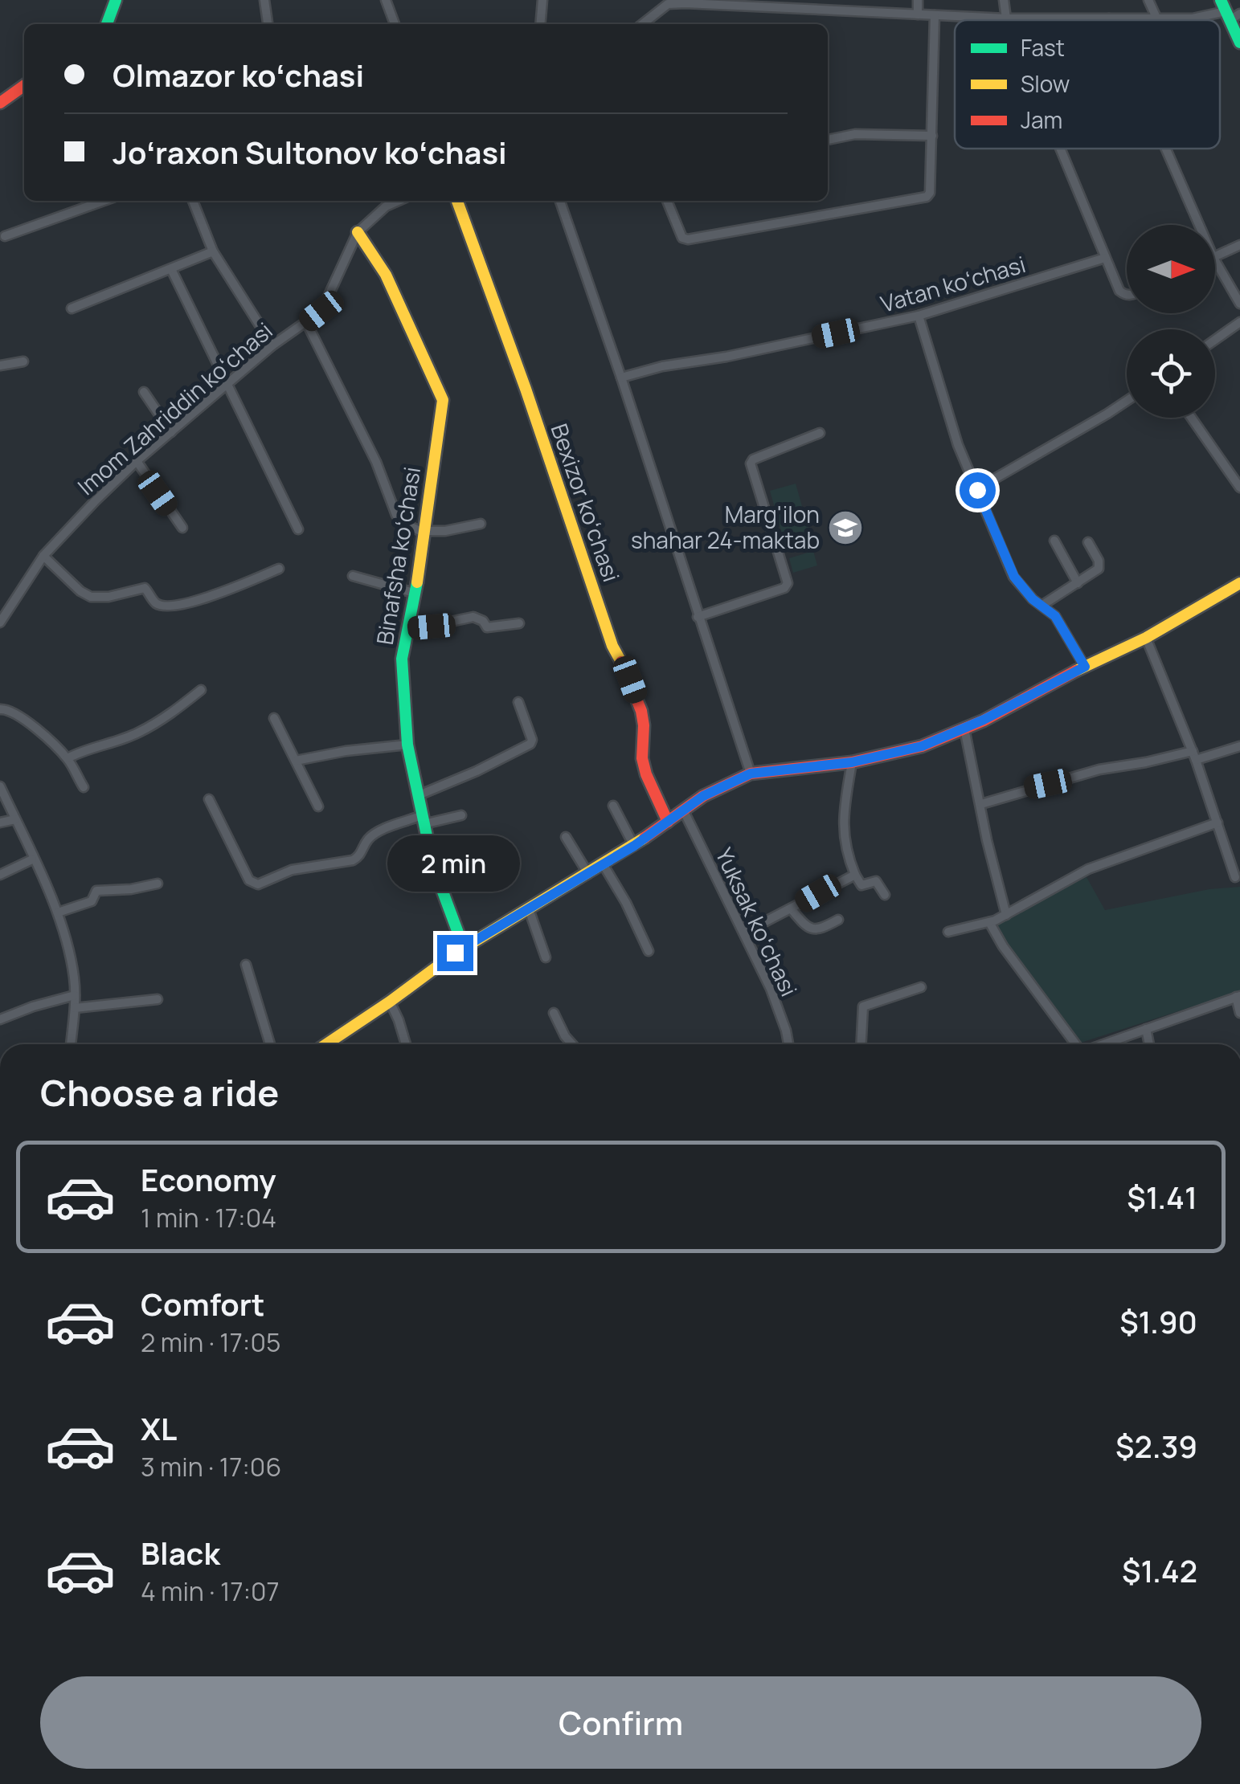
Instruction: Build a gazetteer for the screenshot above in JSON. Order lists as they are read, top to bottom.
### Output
{
  "streets": {
    "street": [
      "Vatan koʻchasi",
      "Imom Zahriddin koʻchasi",
      "Bexizor koʻchasi",
      "Binafsha koʻchasi",
      "Yuksak koʻchasi"
    ]
  },
  "crossings": [
    ["Imom Zahriddin koʻchasi", "Binafsha koʻchasi"]
  ],
  "places": {
    "school or university": ["Marg'ilon shahar 24-maktab"]
  },
  "legend": ["Fast", "Slow", "Jam"],
  "north": "right",
  "page": {
    "banner": ["Olmazor koʻchasi", "Joʻraxon Sultonov koʻchasi"],
    "bubble": "2 min",
    "heading": "Choose a ride",
    "list": [
      {
        "name": "Economy",
        "note": "1 min · 17:04",
        "value": "$1.41"
      },
      {
        "name": "Comfort",
        "note": "2 min · 17:05",
        "value": "$1.90"
      },
      {
        "name": "XL",
        "note": "3 min · 17:06",
        "value": "$2.39"
      },
      {
        "name": "Black",
        "note": "4 min · 17:07",
        "value": "$1.42"
      }
    ],
    "buttons": "Confirm"
  }
}
